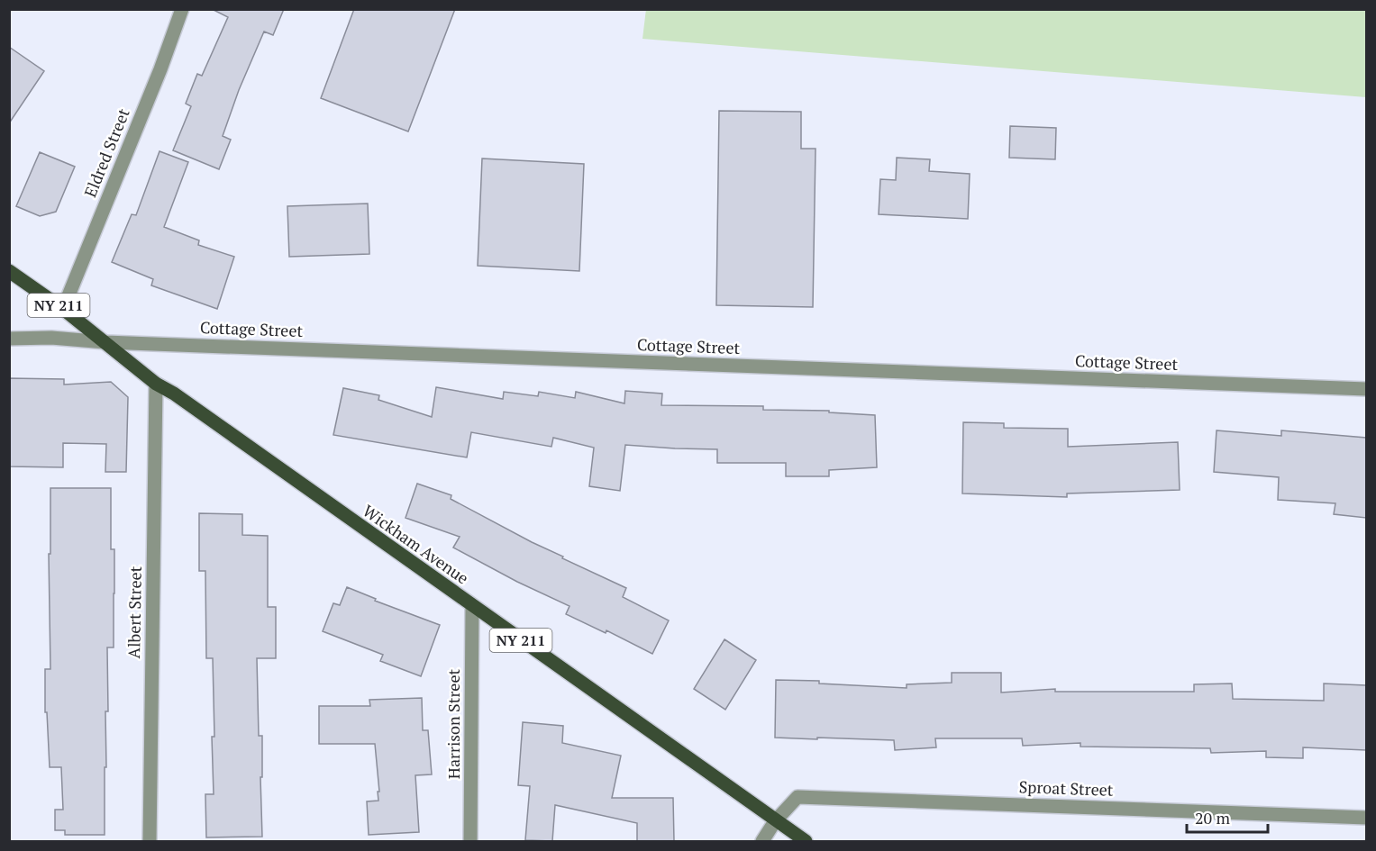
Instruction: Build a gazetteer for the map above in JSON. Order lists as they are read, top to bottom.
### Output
{
  "streets": {
    "main road": ["NY 211", "Wickham Avenue"],
    "street": [
      "Eldred Street",
      "Cottage Street",
      "Albert Street",
      "Harrison Street",
      "Sproat Street"
    ]
  },
  "crossings": [
    ["Eldred Street", "Wickham Avenue"],
    ["Cottage Street", "Wickham Avenue"],
    ["Wickham Avenue", "Albert Street"],
    ["Wickham Avenue", "Harrison Street"],
    ["Wickham Avenue", "Sproat Street"]
  ],
  "scale_bar": "20 m"
}
